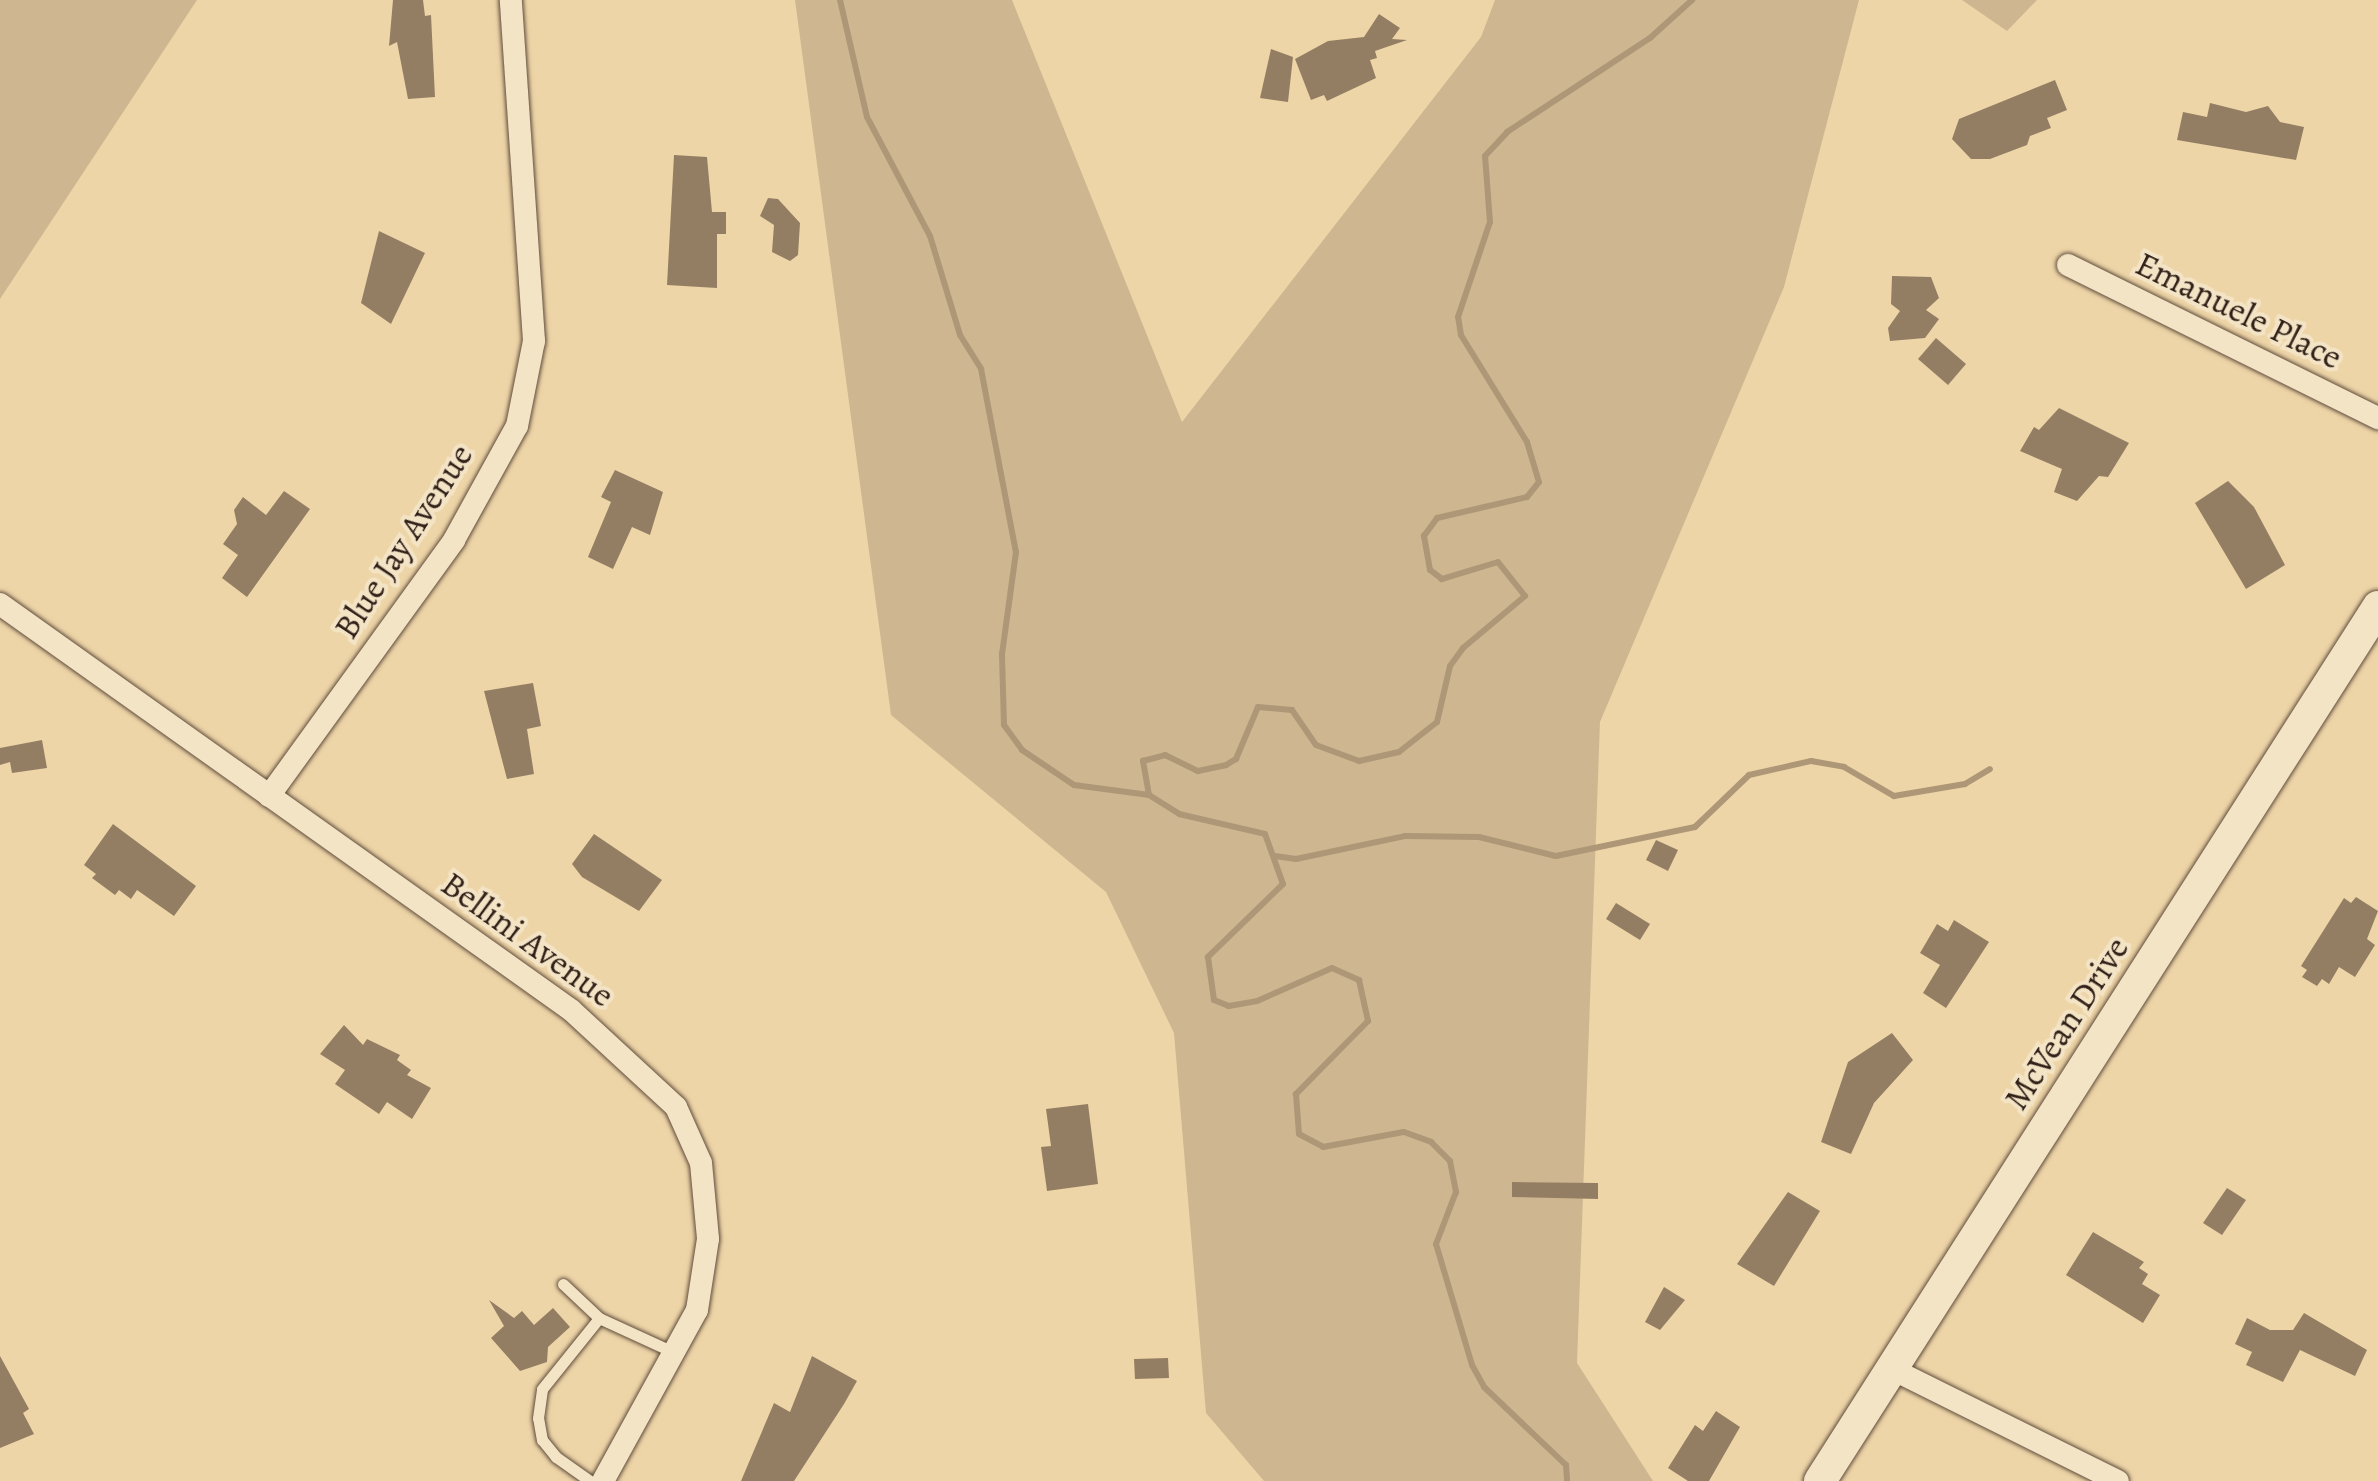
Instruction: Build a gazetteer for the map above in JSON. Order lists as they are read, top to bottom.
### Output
{
  "streets": {
    "main road": ["McVean Drive"],
    "street": ["Emanuele Place", "Blue Jay Avenue", "Bellini Avenue"]
  },
  "crossings": [
    ["Blue Jay Avenue", "Bellini Avenue"]
  ]
}
